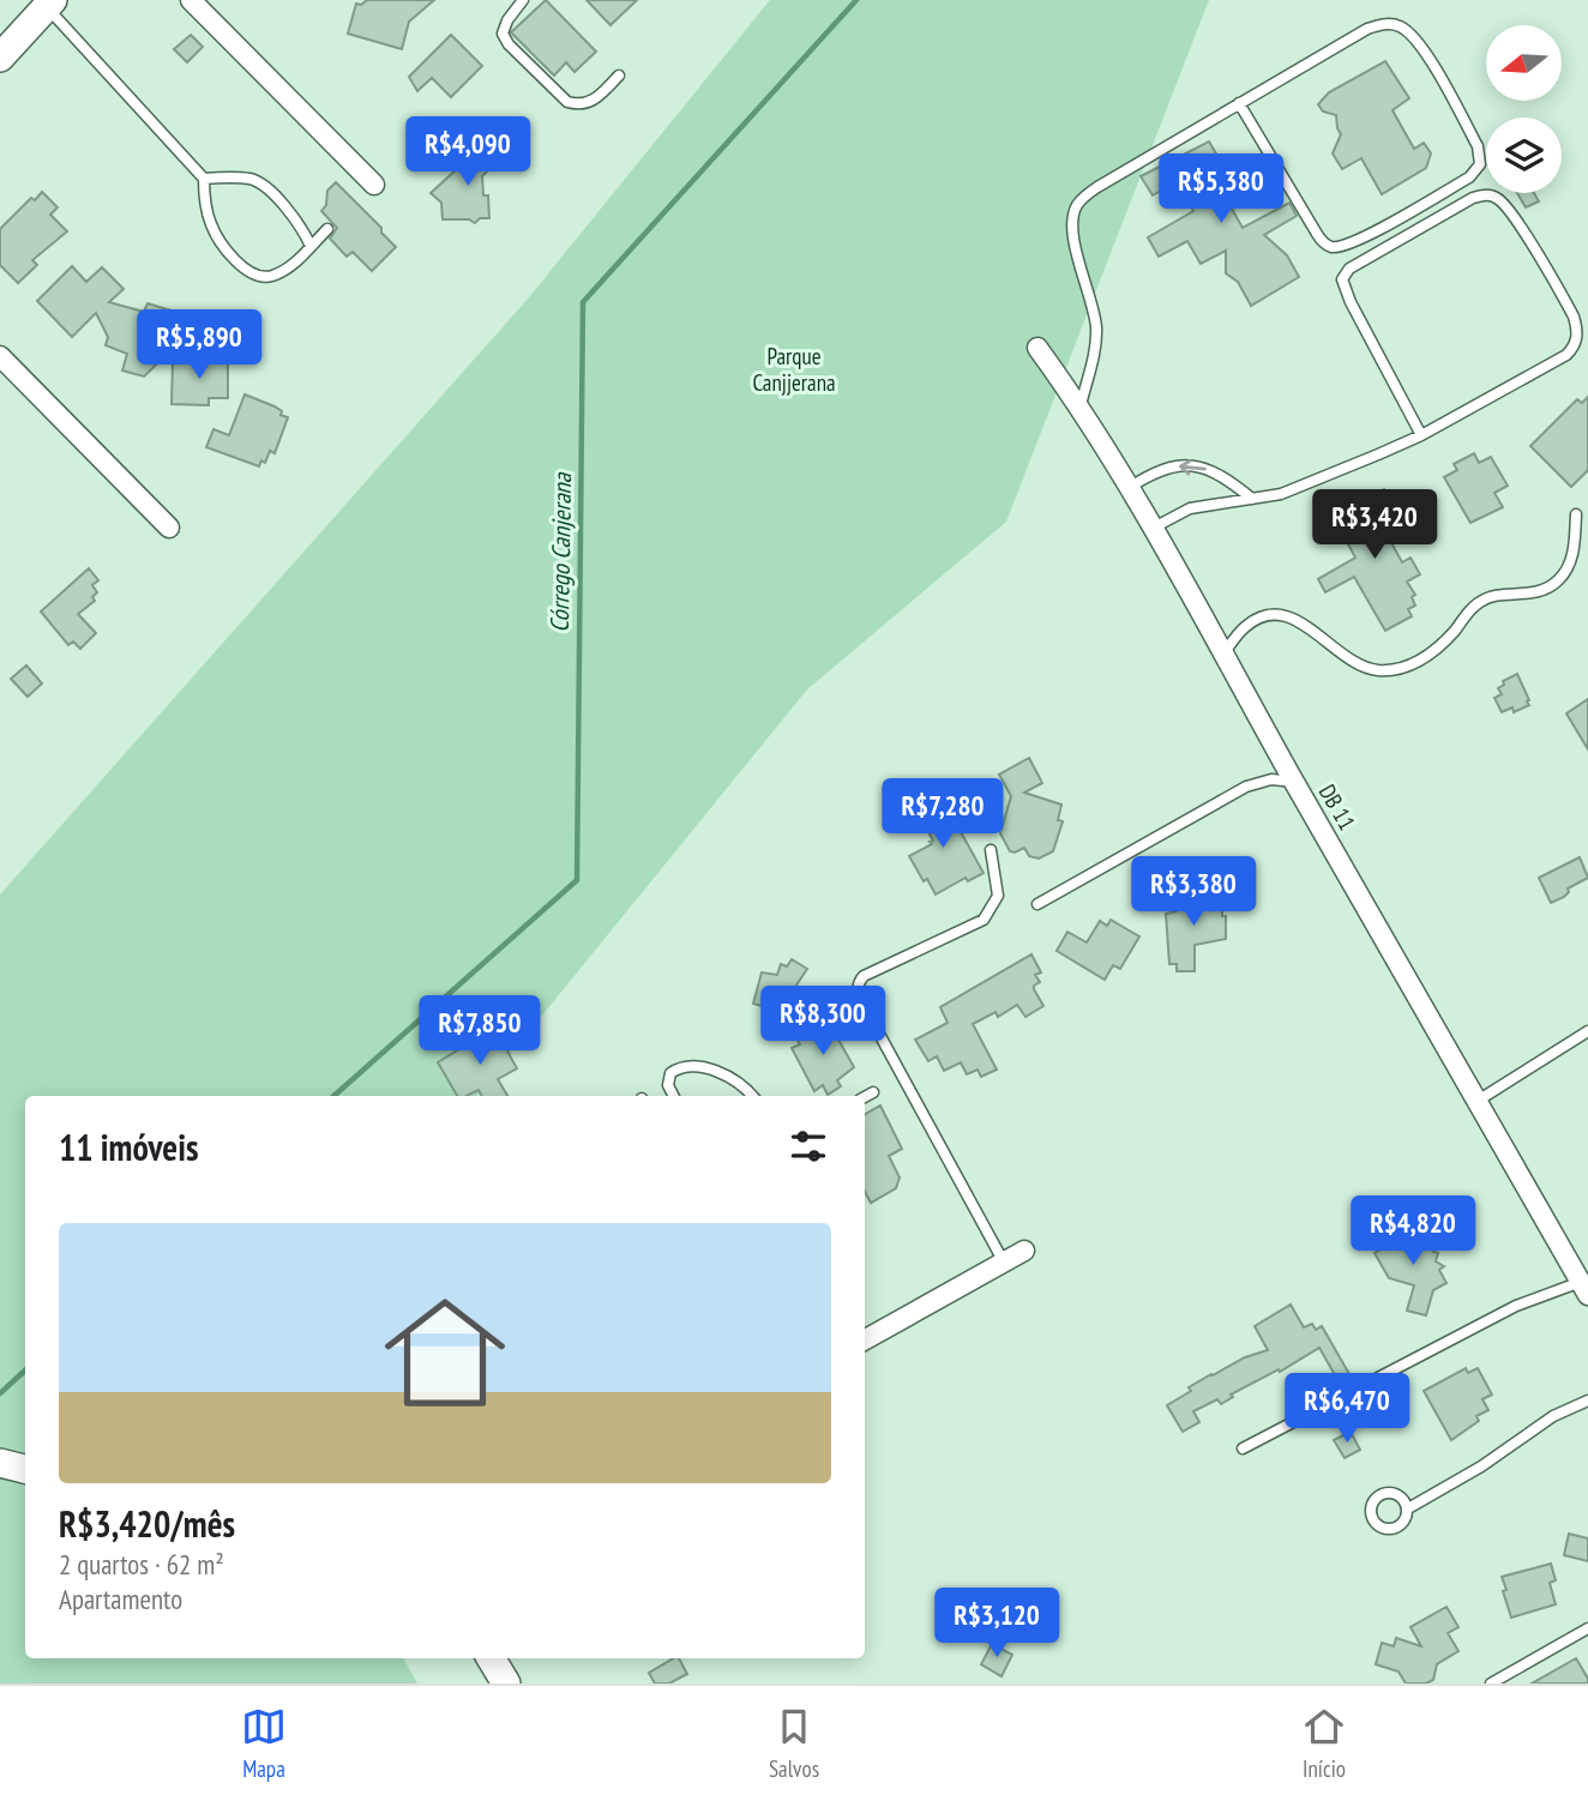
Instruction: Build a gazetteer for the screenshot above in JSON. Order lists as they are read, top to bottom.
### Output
{
  "streets": {
    "street": ["DB 11"]
  },
  "water": ["Córrego Canjerana"],
  "parks": ["Parque Canjjerana"],
  "north": "left",
  "page": {
    "price": [
      "R$4,090",
      "R$5,380",
      "R$5,890",
      "R$3,420",
      "R$7,280",
      "R$3,380",
      "R$8,300",
      "R$7,850",
      "R$4,820",
      "R$6,470",
      "R$3,120"
    ],
    "heading": "11 imóveis",
    "list": [
      {
        "name": "R$3,420/mês",
        "note": "2 quartos · 62 m² · Apartamento"
      }
    ],
    "tabs": ["Mapa", "Salvos", "Início"]
  }
}
